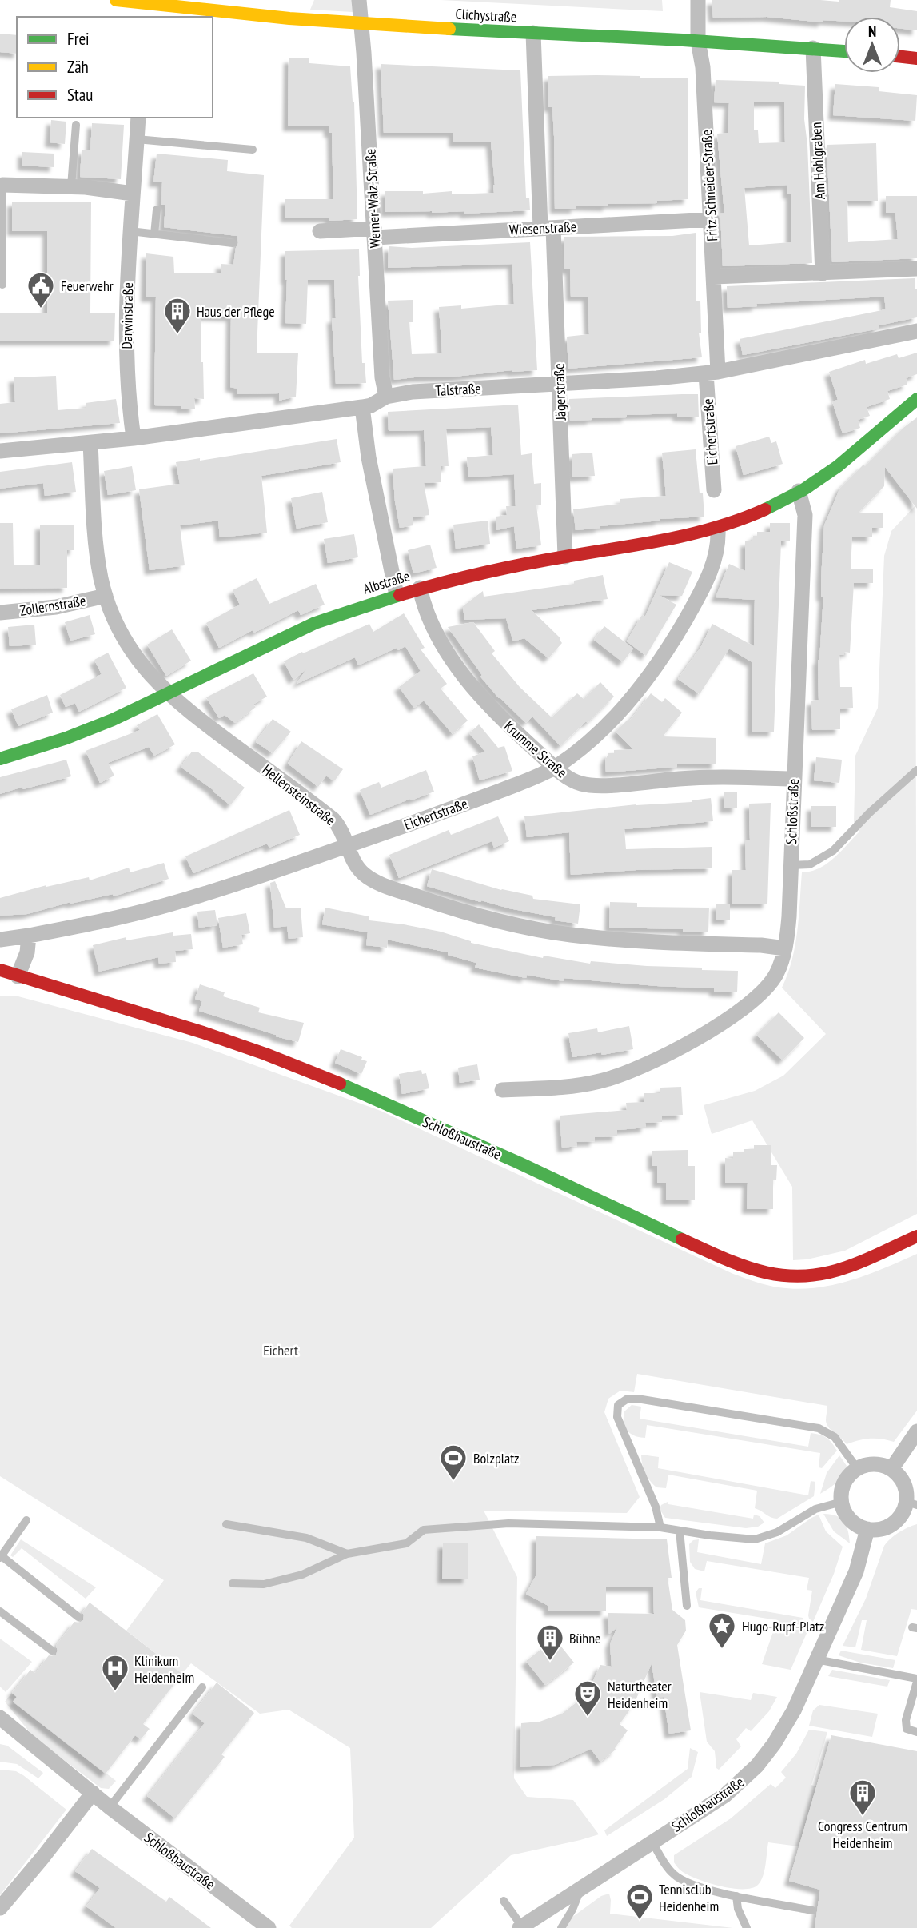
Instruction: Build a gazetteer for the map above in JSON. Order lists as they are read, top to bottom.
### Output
{
  "streets": {
    "street": [
      "Clichystraße",
      "Am Hohlgraben",
      "Fritz-Schneider-Straße",
      "Werner-Walz-Straße",
      "Wiesenstraße",
      "Darwinstraße",
      "Talstraße",
      "Jägerstraße",
      "Eichertstraße",
      "Albstraße",
      "Zollernstraße",
      "Krumme Straße",
      "Hellensteinstraße",
      "Schloßstraße",
      "Schloßhaustraße"
    ]
  },
  "crossings": [
    ["Clichystraße", "Am Hohlgraben"],
    ["Clichystraße", "Fritz-Schneider-Straße"],
    ["Clichystraße", "Werner-Walz-Straße"],
    ["Clichystraße", "Jägerstraße"],
    ["Fritz-Schneider-Straße", "Wiesenstraße"],
    ["Fritz-Schneider-Straße", "Talstraße"],
    ["Fritz-Schneider-Straße", "Eichertstraße"],
    ["Werner-Walz-Straße", "Wiesenstraße"],
    ["Werner-Walz-Straße", "Talstraße"],
    ["Wiesenstraße", "Jägerstraße"],
    ["Darwinstraße", "Talstraße"],
    ["Talstraße", "Jägerstraße"],
    ["Talstraße", "Eichertstraße"],
    ["Talstraße", "Hellensteinstraße"],
    ["Jägerstraße", "Albstraße"],
    ["Eichertstraße", "Albstraße"],
    ["Eichertstraße", "Krumme Straße"],
    ["Eichertstraße", "Hellensteinstraße"],
    ["Albstraße", "Krumme Straße"],
    ["Albstraße", "Hellensteinstraße"],
    ["Albstraße", "Schloßstraße"],
    ["Zollernstraße", "Hellensteinstraße"],
    ["Krumme Straße", "Schloßstraße"],
    ["Hellensteinstraße", "Schloßstraße"]
  ],
  "parks": ["Eichert"],
  "places": {
    "public building": ["Feuerwehr"],
    "building": ["Haus der Pflege", "Bühne", "Congress Centrum Heidenheim"],
    "sports": ["Bolzplatz", "Tennisclub Heidenheim"],
    "place": ["Hugo-Rupf-Platz"],
    "hospital": ["Klinikum Heidenheim"],
    "theatre": ["Naturtheater Heidenheim"]
  },
  "legend": ["Frei", "Zäh", "Stau"],
  "north": "top"
}
